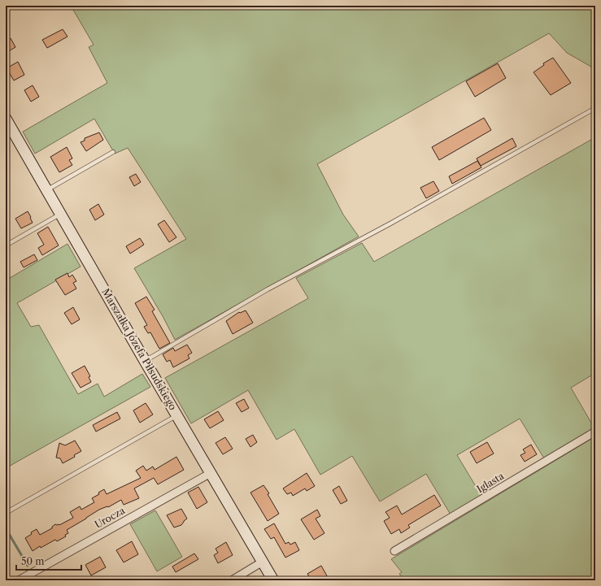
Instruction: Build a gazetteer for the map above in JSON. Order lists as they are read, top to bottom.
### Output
{
  "streets": {
    "street": ["Marszałka Józefa Piłsudskiego", "Iglasta", "Urocza"]
  },
  "crossings": [
    ["Marszałka Józefa Piłsudskiego", "Urocza"]
  ],
  "scale_bar": "50 m"
}
